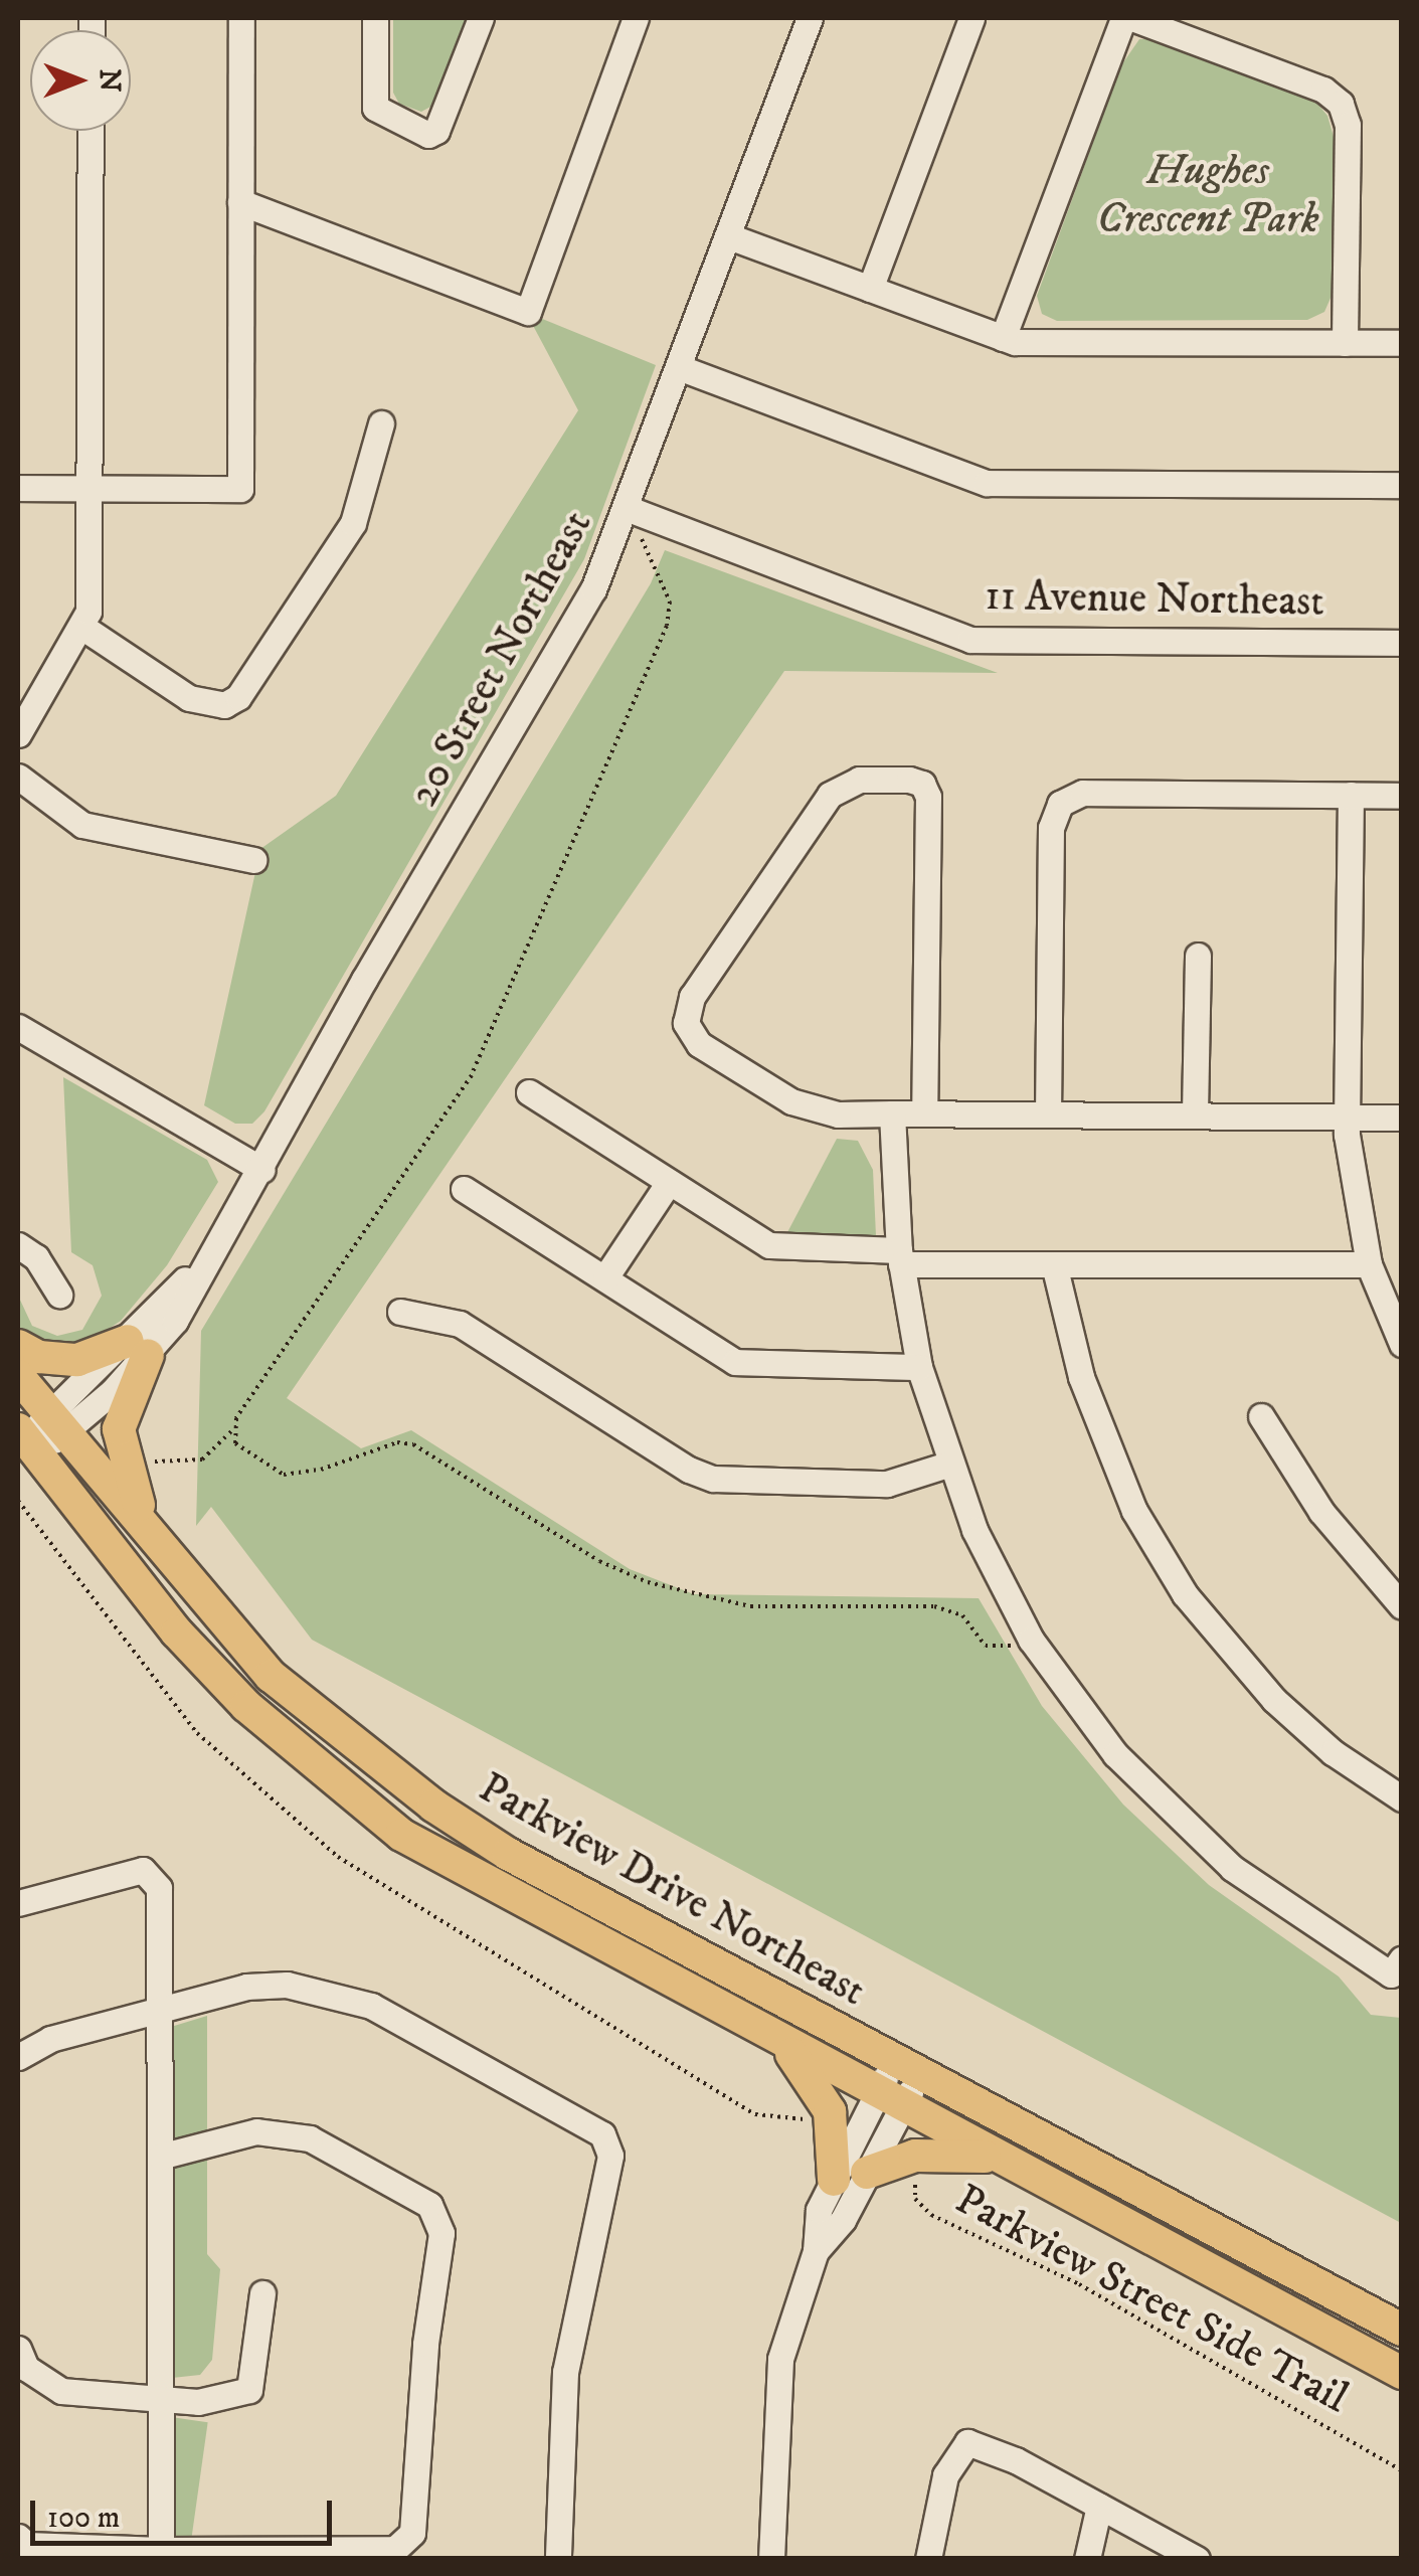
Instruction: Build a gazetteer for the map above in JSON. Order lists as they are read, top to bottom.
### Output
{
  "streets": {
    "main road": ["Parkview Drive Northeast"],
    "street": ["11 Avenue Northeast", "20 Street Northeast"],
    "path": ["Parkview Street Side Trail"]
  },
  "crossings": [
    ["11 Avenue Northeast", "20 Street Northeast"],
    ["20 Street Northeast", "Parkview Drive Northeast"]
  ],
  "parks": ["Hughes Crescent Park"],
  "scale_bar": "100 m",
  "north": "right"
}
